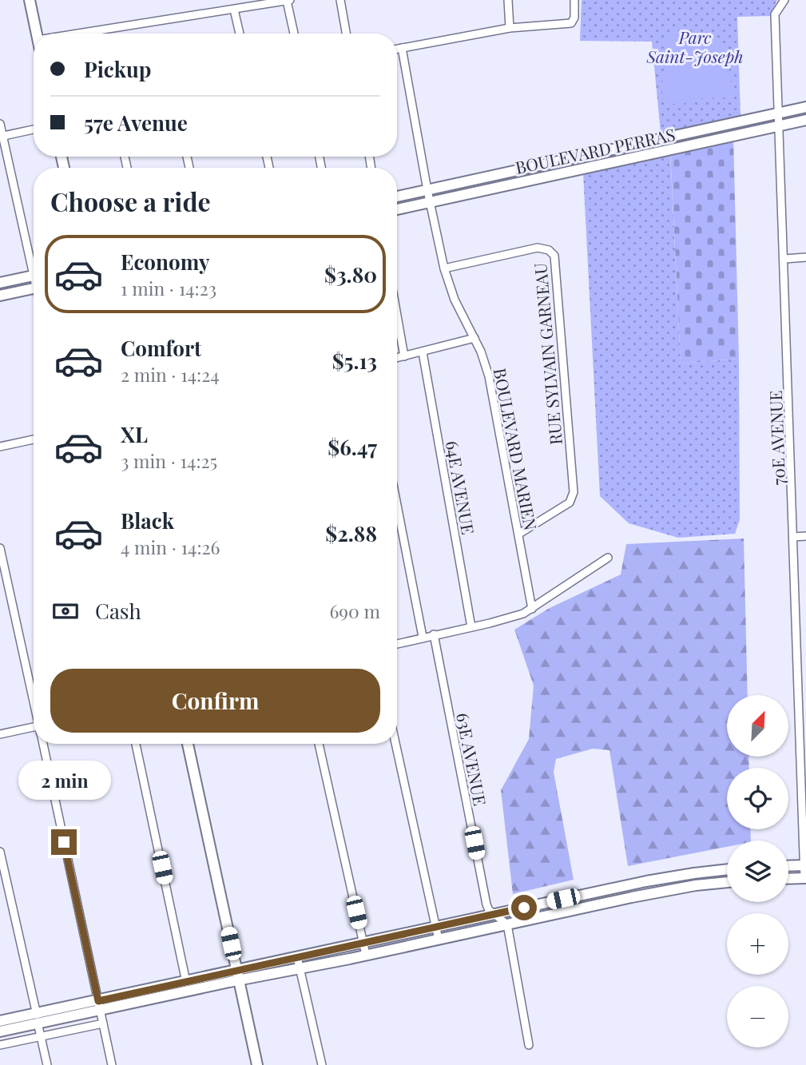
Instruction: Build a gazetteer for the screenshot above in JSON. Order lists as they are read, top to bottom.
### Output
{
  "streets": {
    "street": [
      "BOULEVARD PERRAS",
      "RUE SYLVAIN GARNEAU",
      "70E AVENUE",
      "BOULEVARD MARIEN",
      "64E AVENUE",
      "63E AVENUE"
    ]
  },
  "crossings": [
    ["BOULEVARD PERRAS", "70E AVENUE"],
    ["BOULEVARD PERRAS", "BOULEVARD MARIEN"],
    ["RUE SYLVAIN GARNEAU", "BOULEVARD MARIEN"]
  ],
  "parks": ["Parc Saint-Joseph"],
  "north": "top right",
  "page": {
    "banner": ["Pickup", "57e Avenue"],
    "heading": "Choose a ride",
    "list": [
      {
        "name": "Economy",
        "note": "1 min · 14:23",
        "value": "$3.80"
      },
      {
        "name": "Comfort",
        "note": "2 min · 14:24",
        "value": "$5.13"
      },
      {
        "name": "XL",
        "note": "3 min · 14:25",
        "value": "$6.47"
      },
      {
        "name": "Black",
        "note": "4 min · 14:26",
        "value": "$2.88"
      }
    ],
    "pay": ["Cash", "690 m"],
    "buttons": "Confirm",
    "map_buttons": ["+", "−"],
    "bubble": "2 min"
  }
}
